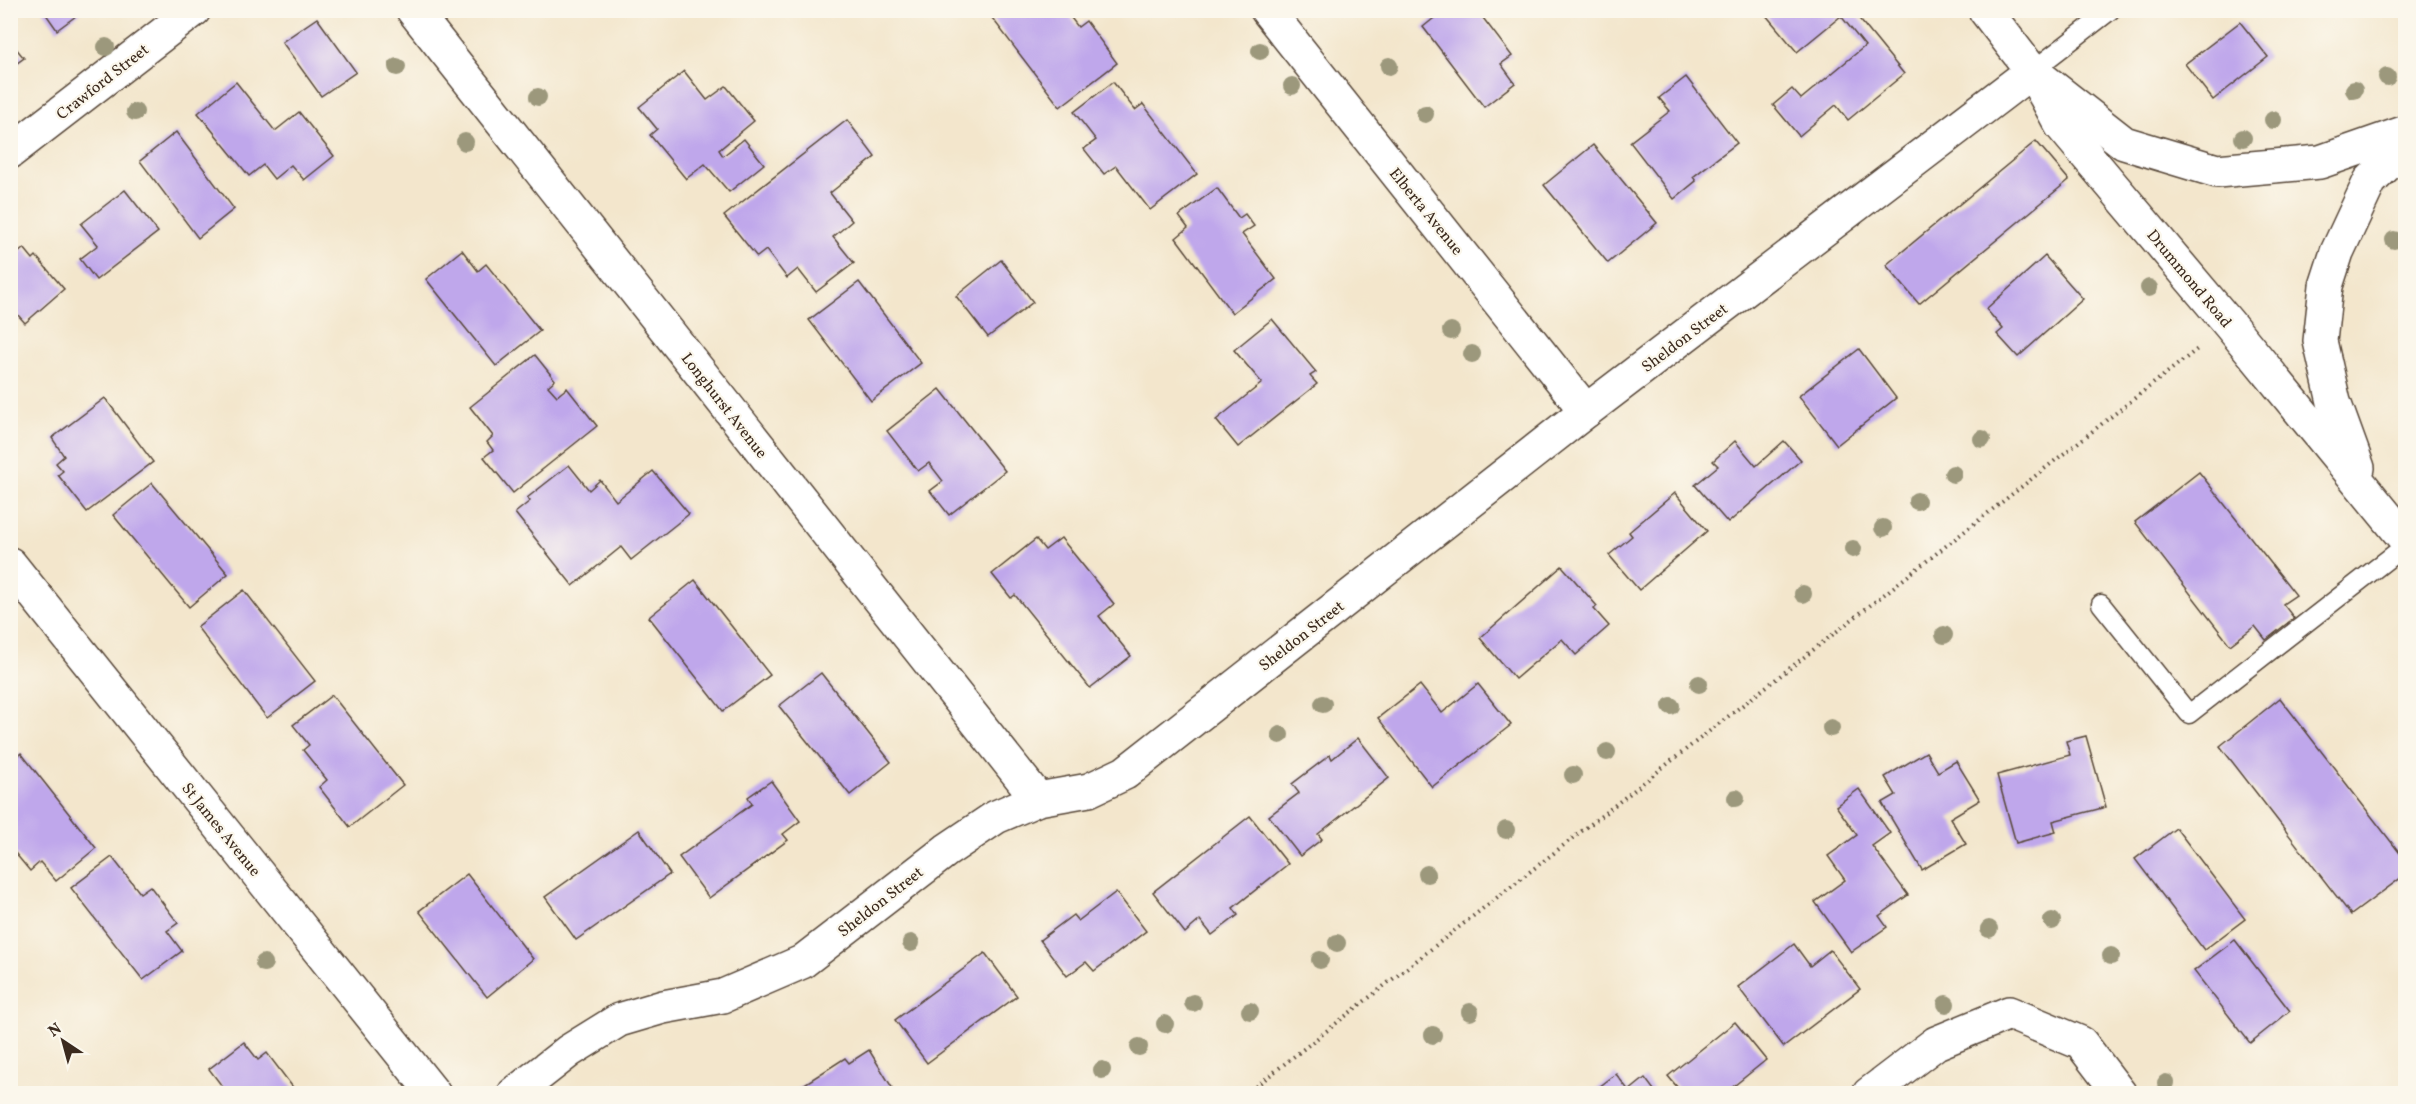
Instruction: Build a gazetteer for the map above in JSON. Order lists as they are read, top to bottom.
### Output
{
  "streets": {
    "street": [
      "Crawford Street",
      "Elberta Avenue",
      "Drummond Road",
      "Sheldon Street",
      "Longhurst Avenue",
      "St James Avenue"
    ]
  },
  "crossings": [
    ["Elberta Avenue", "Sheldon Street"],
    ["Drummond Road", "Sheldon Street"],
    ["Sheldon Street", "Longhurst Avenue"]
  ],
  "north": "top left"
}
